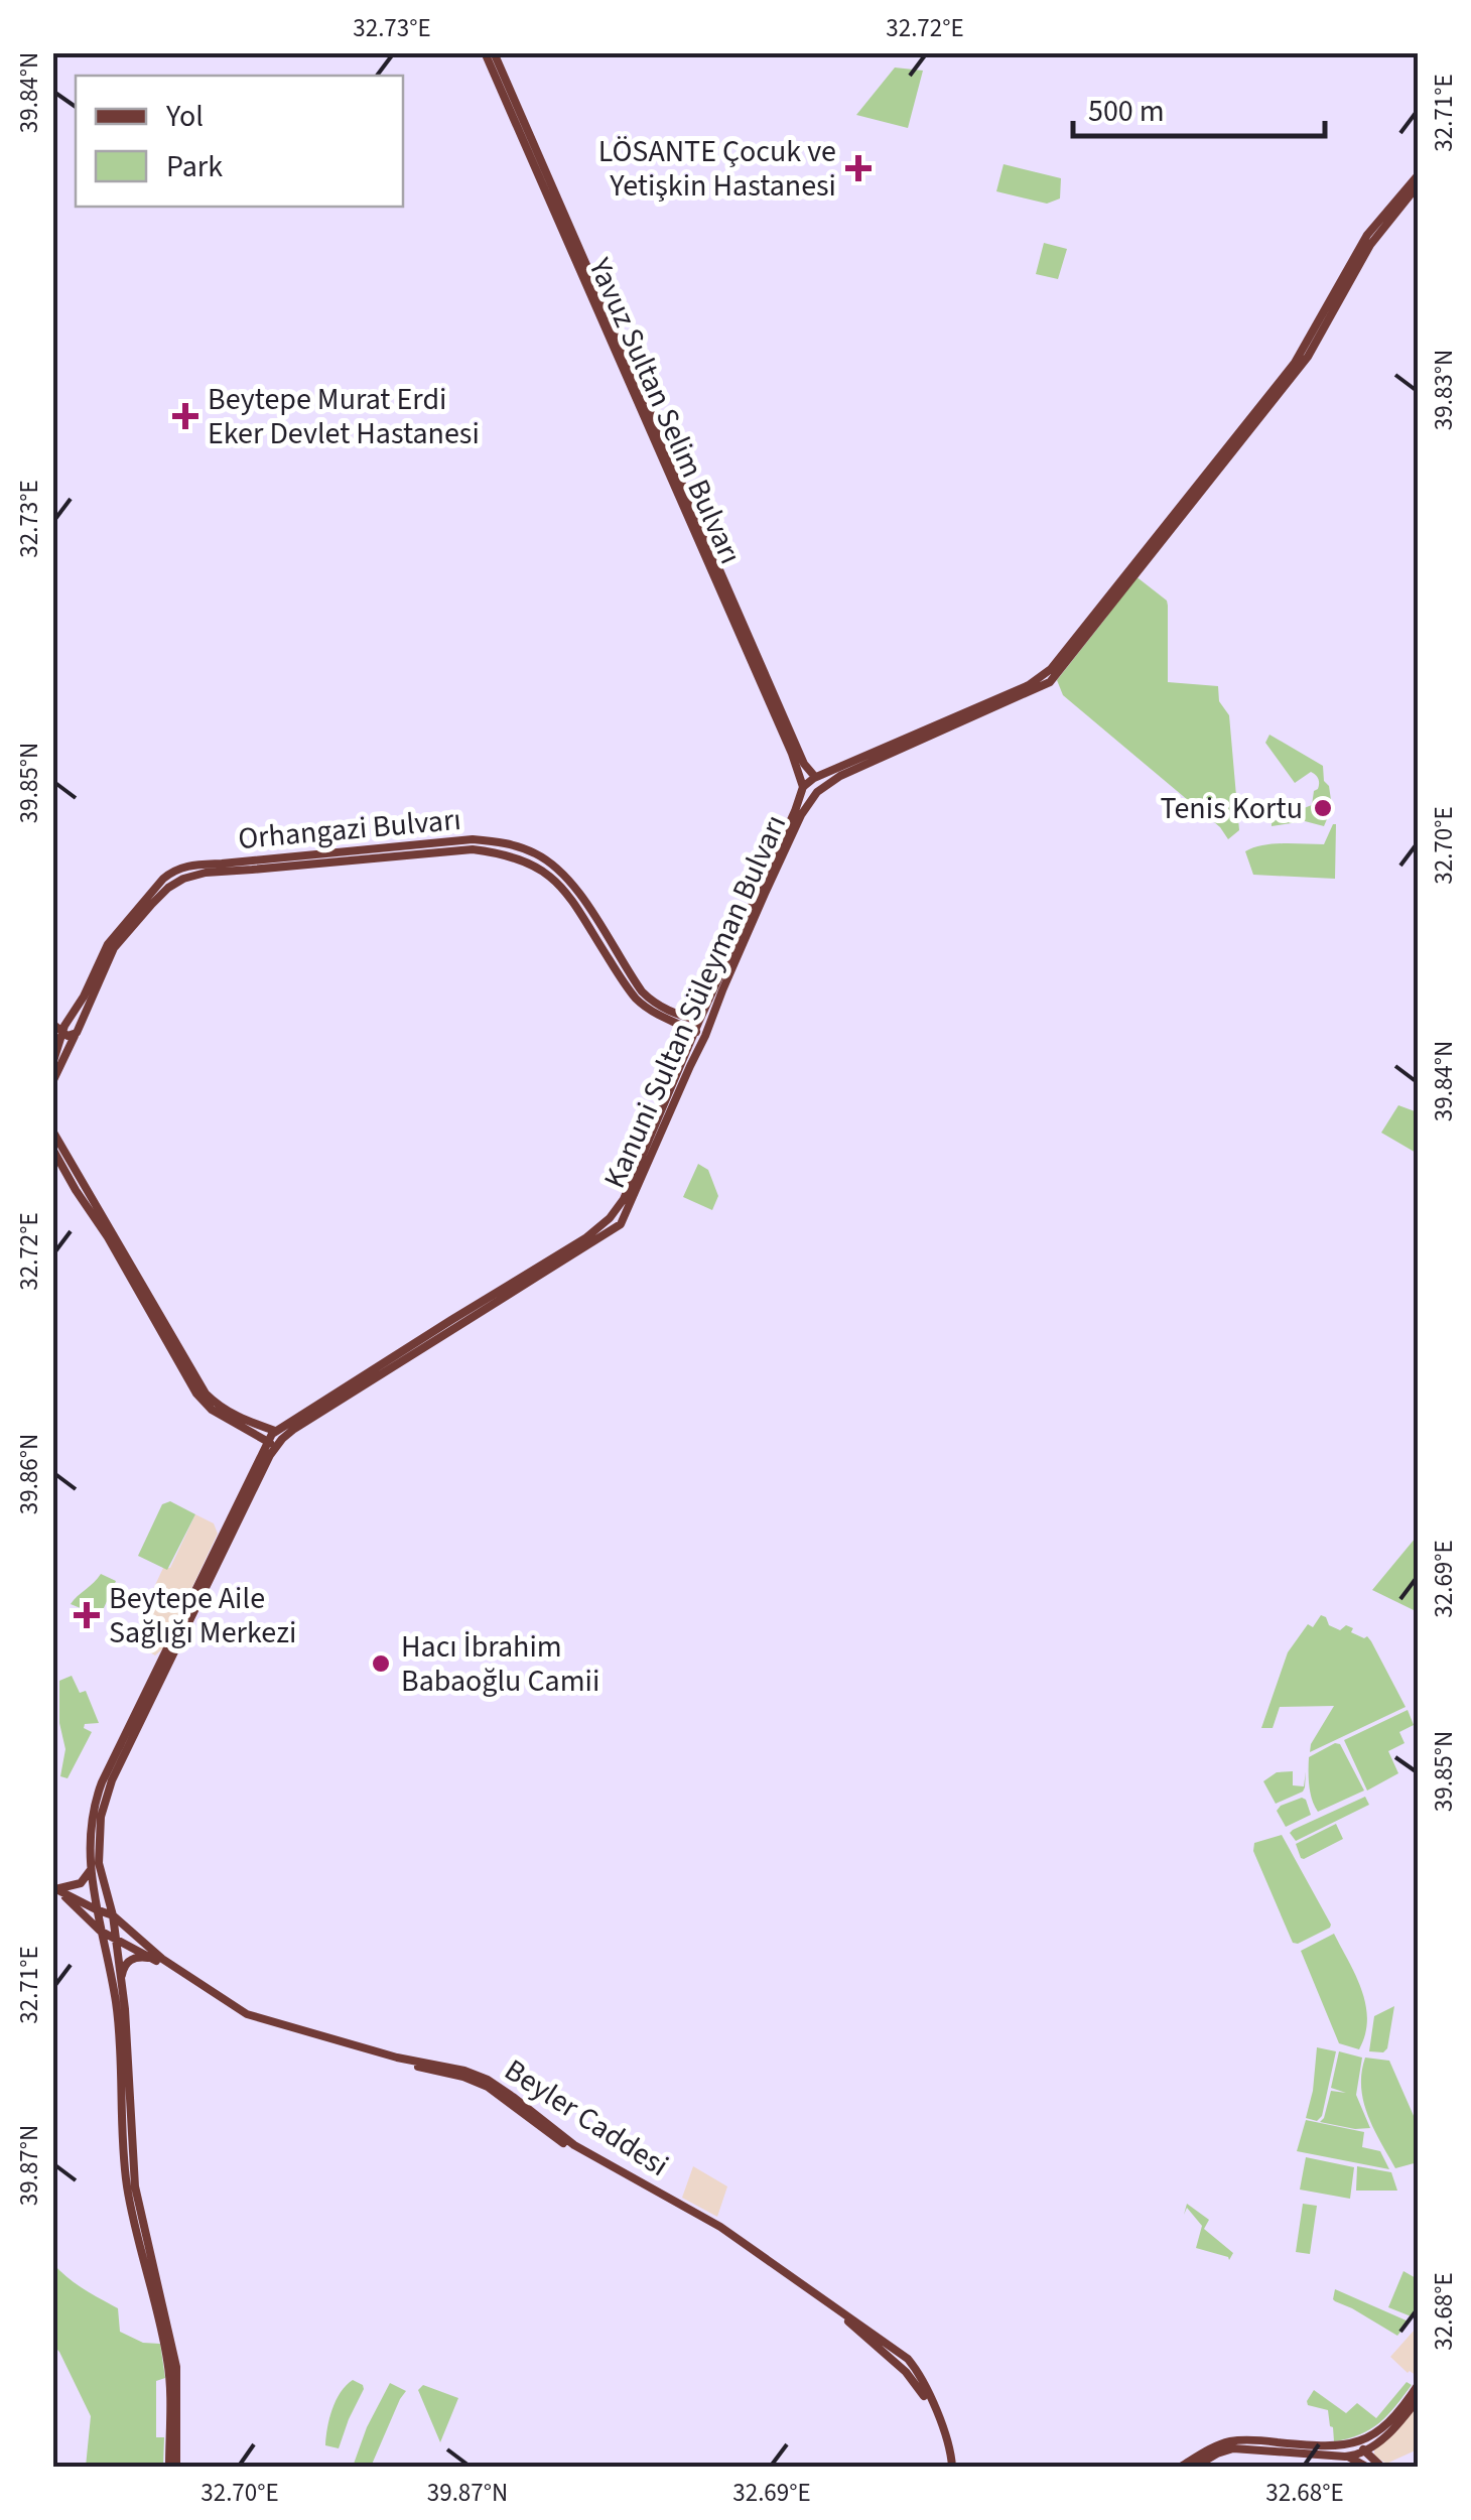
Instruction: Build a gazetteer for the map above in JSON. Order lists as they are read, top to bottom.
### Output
{
  "streets": {
    "main road": [
      "Yavuz Sultan Selim Bulvarı",
      "Orhangazi Bulvarı",
      "Kanuni Sultan Süleyman Bulvarı",
      "Beyler Caddesi"
    ]
  },
  "crossings": [
    ["Yavuz Sultan Selim Bulvarı", "Kanuni Sultan Süleyman Bulvarı"],
    ["Orhangazi Bulvarı", "Kanuni Sultan Süleyman Bulvarı"],
    ["Kanuni Sultan Süleyman Bulvarı", "Beyler Caddesi"]
  ],
  "places": {
    "health": ["LÖSANTE Çocuk ve Yetişkin Hastanesi", "Beytepe Murat Erdi Eker Devlet Hastanesi", "Beytepe Aile Sağlığı Merkezi"],
    "other": ["Tenis Kortu", "Hacı İbrahim Babaoğlu Camii"]
  },
  "legend": ["Yol", "Park"],
  "scale_bar": "500 m",
  "coordinates": [
    "32.73°E",
    "32.72°E",
    "39.84°N",
    "32.71°E",
    "39.83°N",
    "39.85°N",
    "32.70°E",
    "39.86°N",
    "32.69°E",
    "39.87°N",
    "32.68°E"
  ]
}
